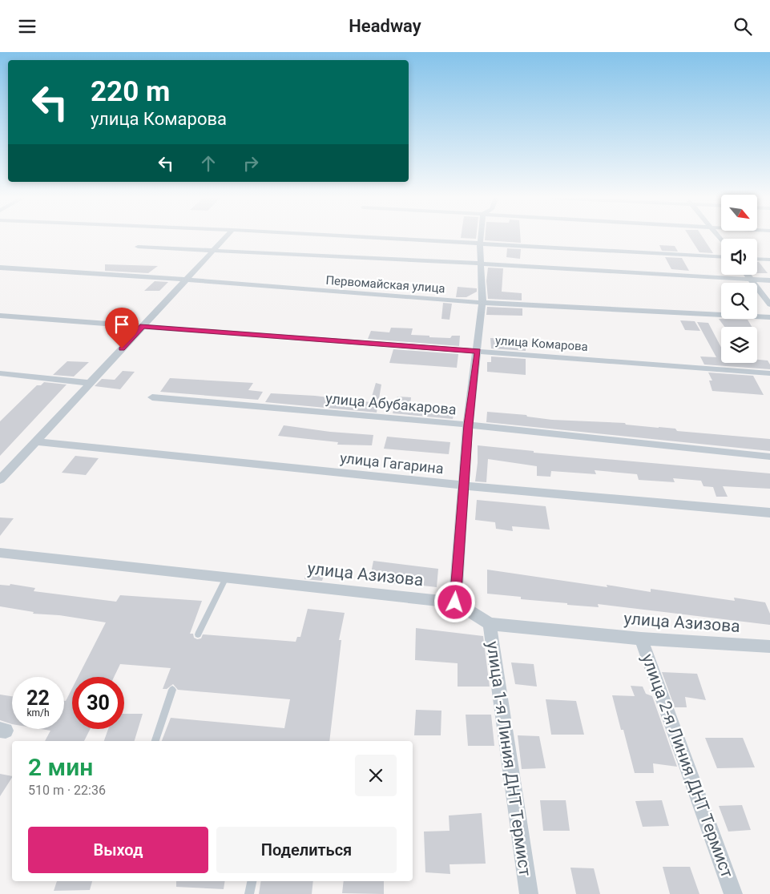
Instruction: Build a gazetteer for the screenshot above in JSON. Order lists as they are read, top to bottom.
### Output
{
  "streets": {
    "street": [
      "Первомайская улица",
      "улица Комарова",
      "улица Абубакарова",
      "улица Гагарина",
      "улица Азизова",
      "улица 1-я Линия ДНТ Термист",
      "улица 2-я Линия ДНТ Термист"
    ]
  },
  "crossings": [
    ["улица Азизова", "улица 1-я Линия ДНТ Термист"],
    ["улица Азизова", "улица 2-я Линия ДНТ Термист"]
  ],
  "north": "bottom right",
  "page": {
    "header": "Headway",
    "turn": ["220 m", "улица Комарова"],
    "speed": "22 km/h",
    "limit": "30",
    "heading": ["2 мин", "510 m · 22:36"],
    "buttons": ["Выход", "Поделиться"]
  }
}
